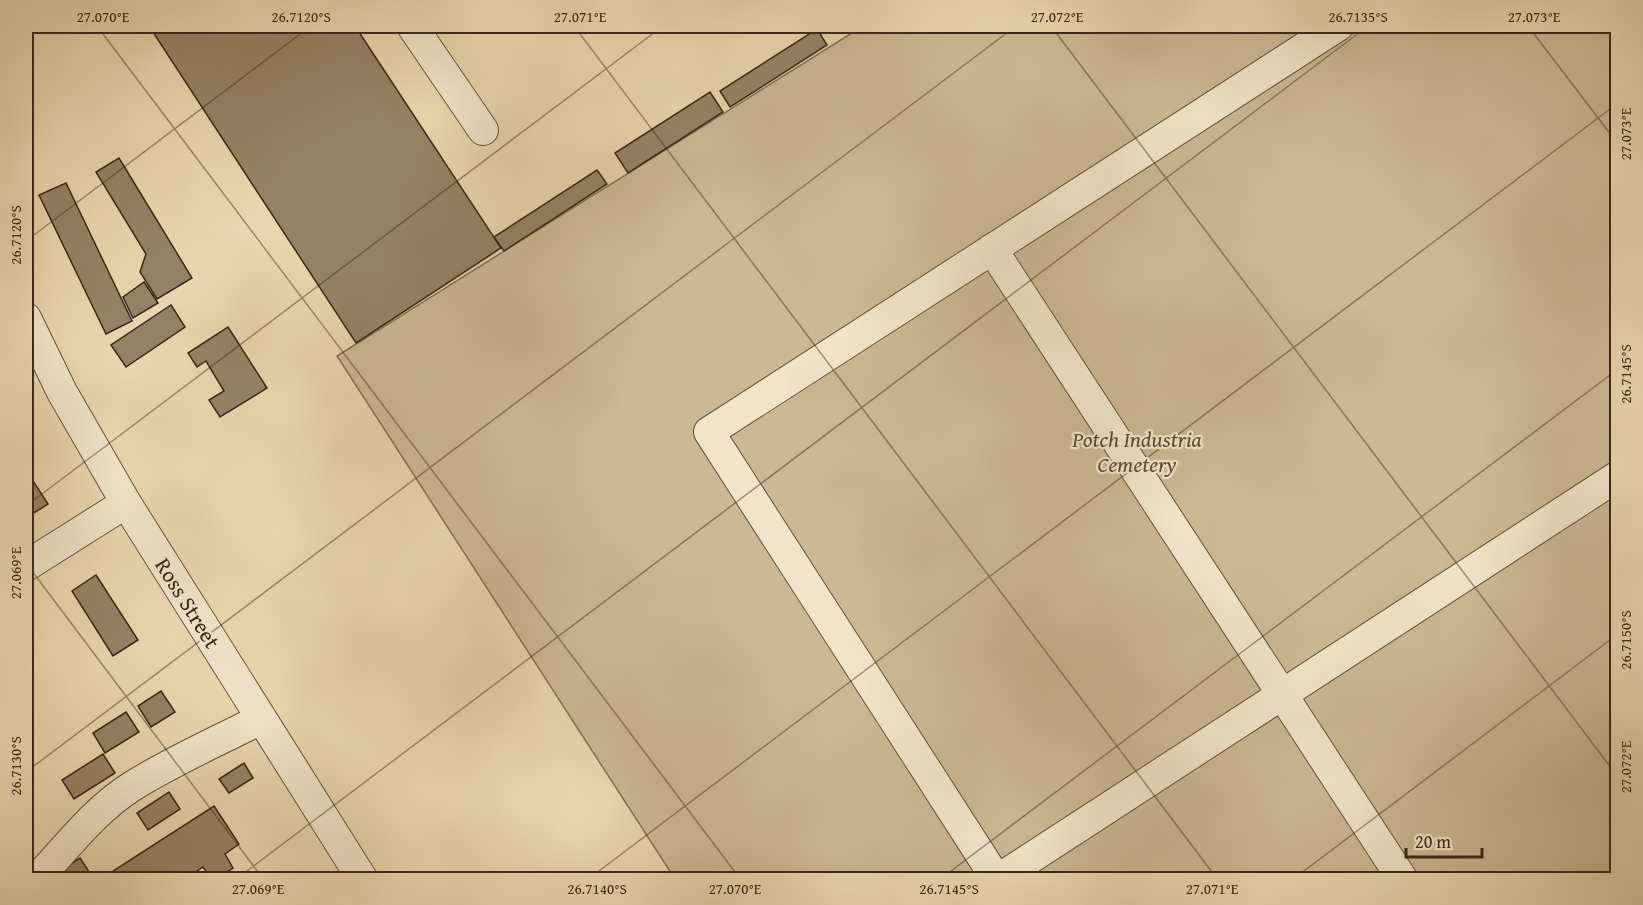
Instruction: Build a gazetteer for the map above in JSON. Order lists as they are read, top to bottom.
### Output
{
  "streets": {
    "street": ["Ross Street"]
  },
  "parks": ["Potch Industria Cemetery"],
  "scale_bar": "20 m",
  "coordinates": [
    "27.070°E",
    "26.7120°S",
    "27.071°E",
    "27.072°E",
    "26.7135°S",
    "27.073°E",
    "26.7145°S",
    "27.069°E",
    "26.7150°S",
    "26.7130°S",
    "26.7140°S"
  ]
}
